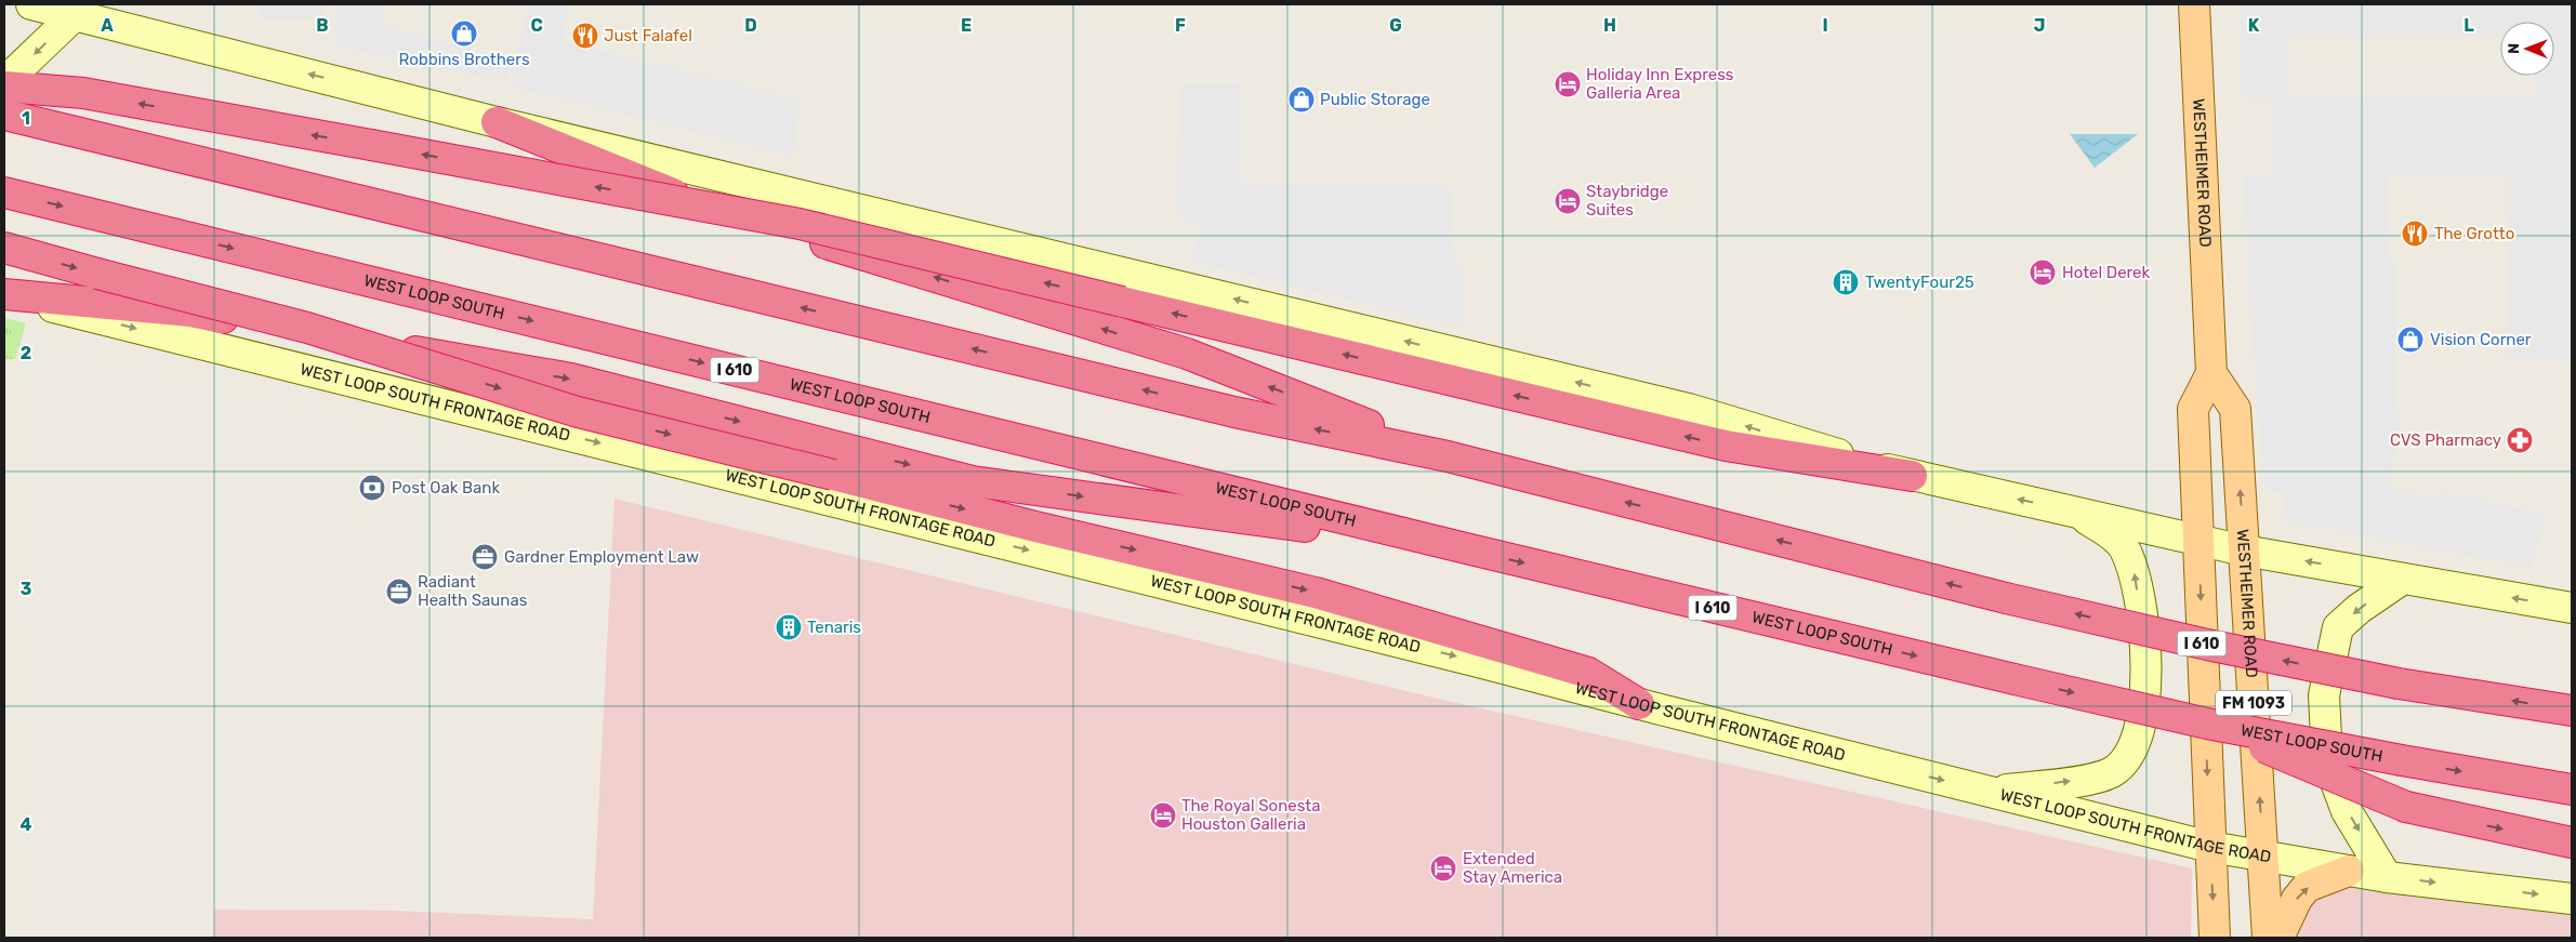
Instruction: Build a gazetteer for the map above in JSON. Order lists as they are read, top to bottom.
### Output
{
  "streets": {
    "highway": ["WEST LOOP SOUTH", "I 610"],
    "main road": ["WESTHEIMER ROAD", "WEST LOOP SOUTH FRONTAGE ROAD", "FM 1093"]
  },
  "crossings": [
    ["WESTHEIMER ROAD", "WEST LOOP SOUTH FRONTAGE ROAD"]
  ],
  "one_way": ["WEST LOOP SOUTH FRONTAGE ROAD"],
  "places": {
    "shop": ["Robbins Brothers", "Public Storage", "Vision Corner"],
    "restaurant": ["Just Falafel", "The Grotto"],
    "hotel": [
      "Holiday Inn Express Galleria Area",
      "Staybridge Suites",
      "Hotel Derek",
      "The Royal Sonesta Houston Galleria",
      "Extended Stay America"
    ],
    "building": ["TwentyFour25", "Tenaris"],
    "pharmacy": ["CVS Pharmacy"],
    "bank": ["Post Oak Bank"],
    "office": ["Gardner Employment Law", "Radiant Health Saunas"]
  },
  "north": "left",
  "grid": {
    "columns": [
      "A",
      "B",
      "C",
      "D",
      "E",
      "F",
      "G",
      "H",
      "I",
      "J",
      "K",
      "L"
    ],
    "rows": [
      "1",
      "2",
      "3",
      "4"
    ]
  }
}
